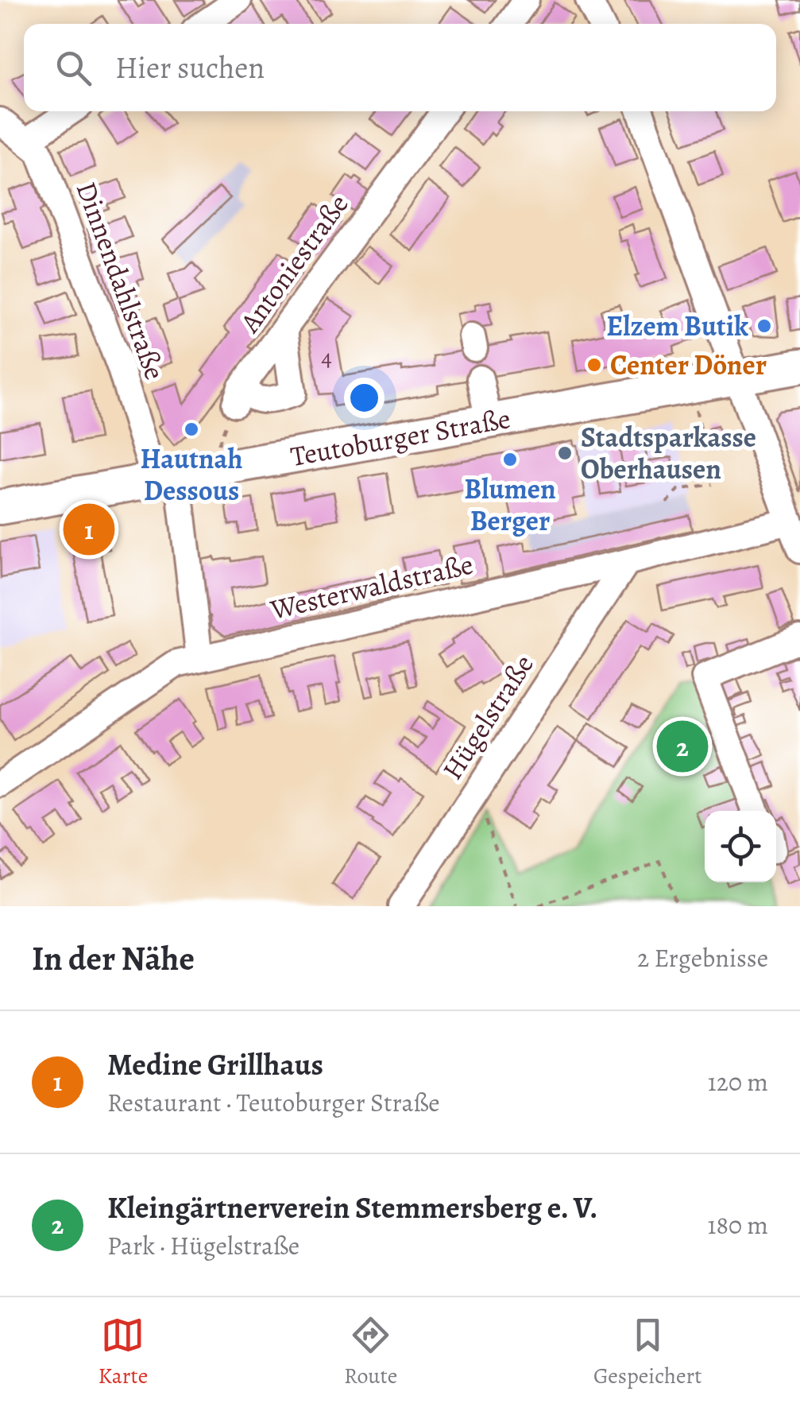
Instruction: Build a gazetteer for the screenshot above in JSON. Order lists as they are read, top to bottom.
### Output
{
  "streets": {
    "main road": ["Teutoburger Straße"],
    "street": [
      "Antoniestraße",
      "Dinnendahlstraße",
      "Westerwaldstraße",
      "Hügelstraße"
    ]
  },
  "crossings": [
    ["Dinnendahlstraße", "Teutoburger Straße"],
    ["Dinnendahlstraße", "Westerwaldstraße"],
    ["Westerwaldstraße", "Hügelstraße"]
  ],
  "places": [
    "Elzem Butik",
    "Center Döner",
    "Hautnah Dessous",
    "Stadtsparkasse Oberhausen",
    "Blumen Berger"
  ],
  "house_numbers": ["4"],
  "page": {
    "search": "Hier suchen",
    "pins": ["1", "2"],
    "heading": ["In der Nähe", "2 Ergebnisse"],
    "list": [
      {
        "mark": "1",
        "name": "Medine Grillhaus",
        "note": "Restaurant · Teutoburger Straße",
        "value": "120 m"
      },
      {
        "mark": "2",
        "name": "Kleingärtnerverein Stemmersberg e. V.",
        "note": "Park · Hügelstraße",
        "value": "180 m"
      }
    ],
    "nav": ["Karte", "Route", "Gespeichert"]
  }
}
